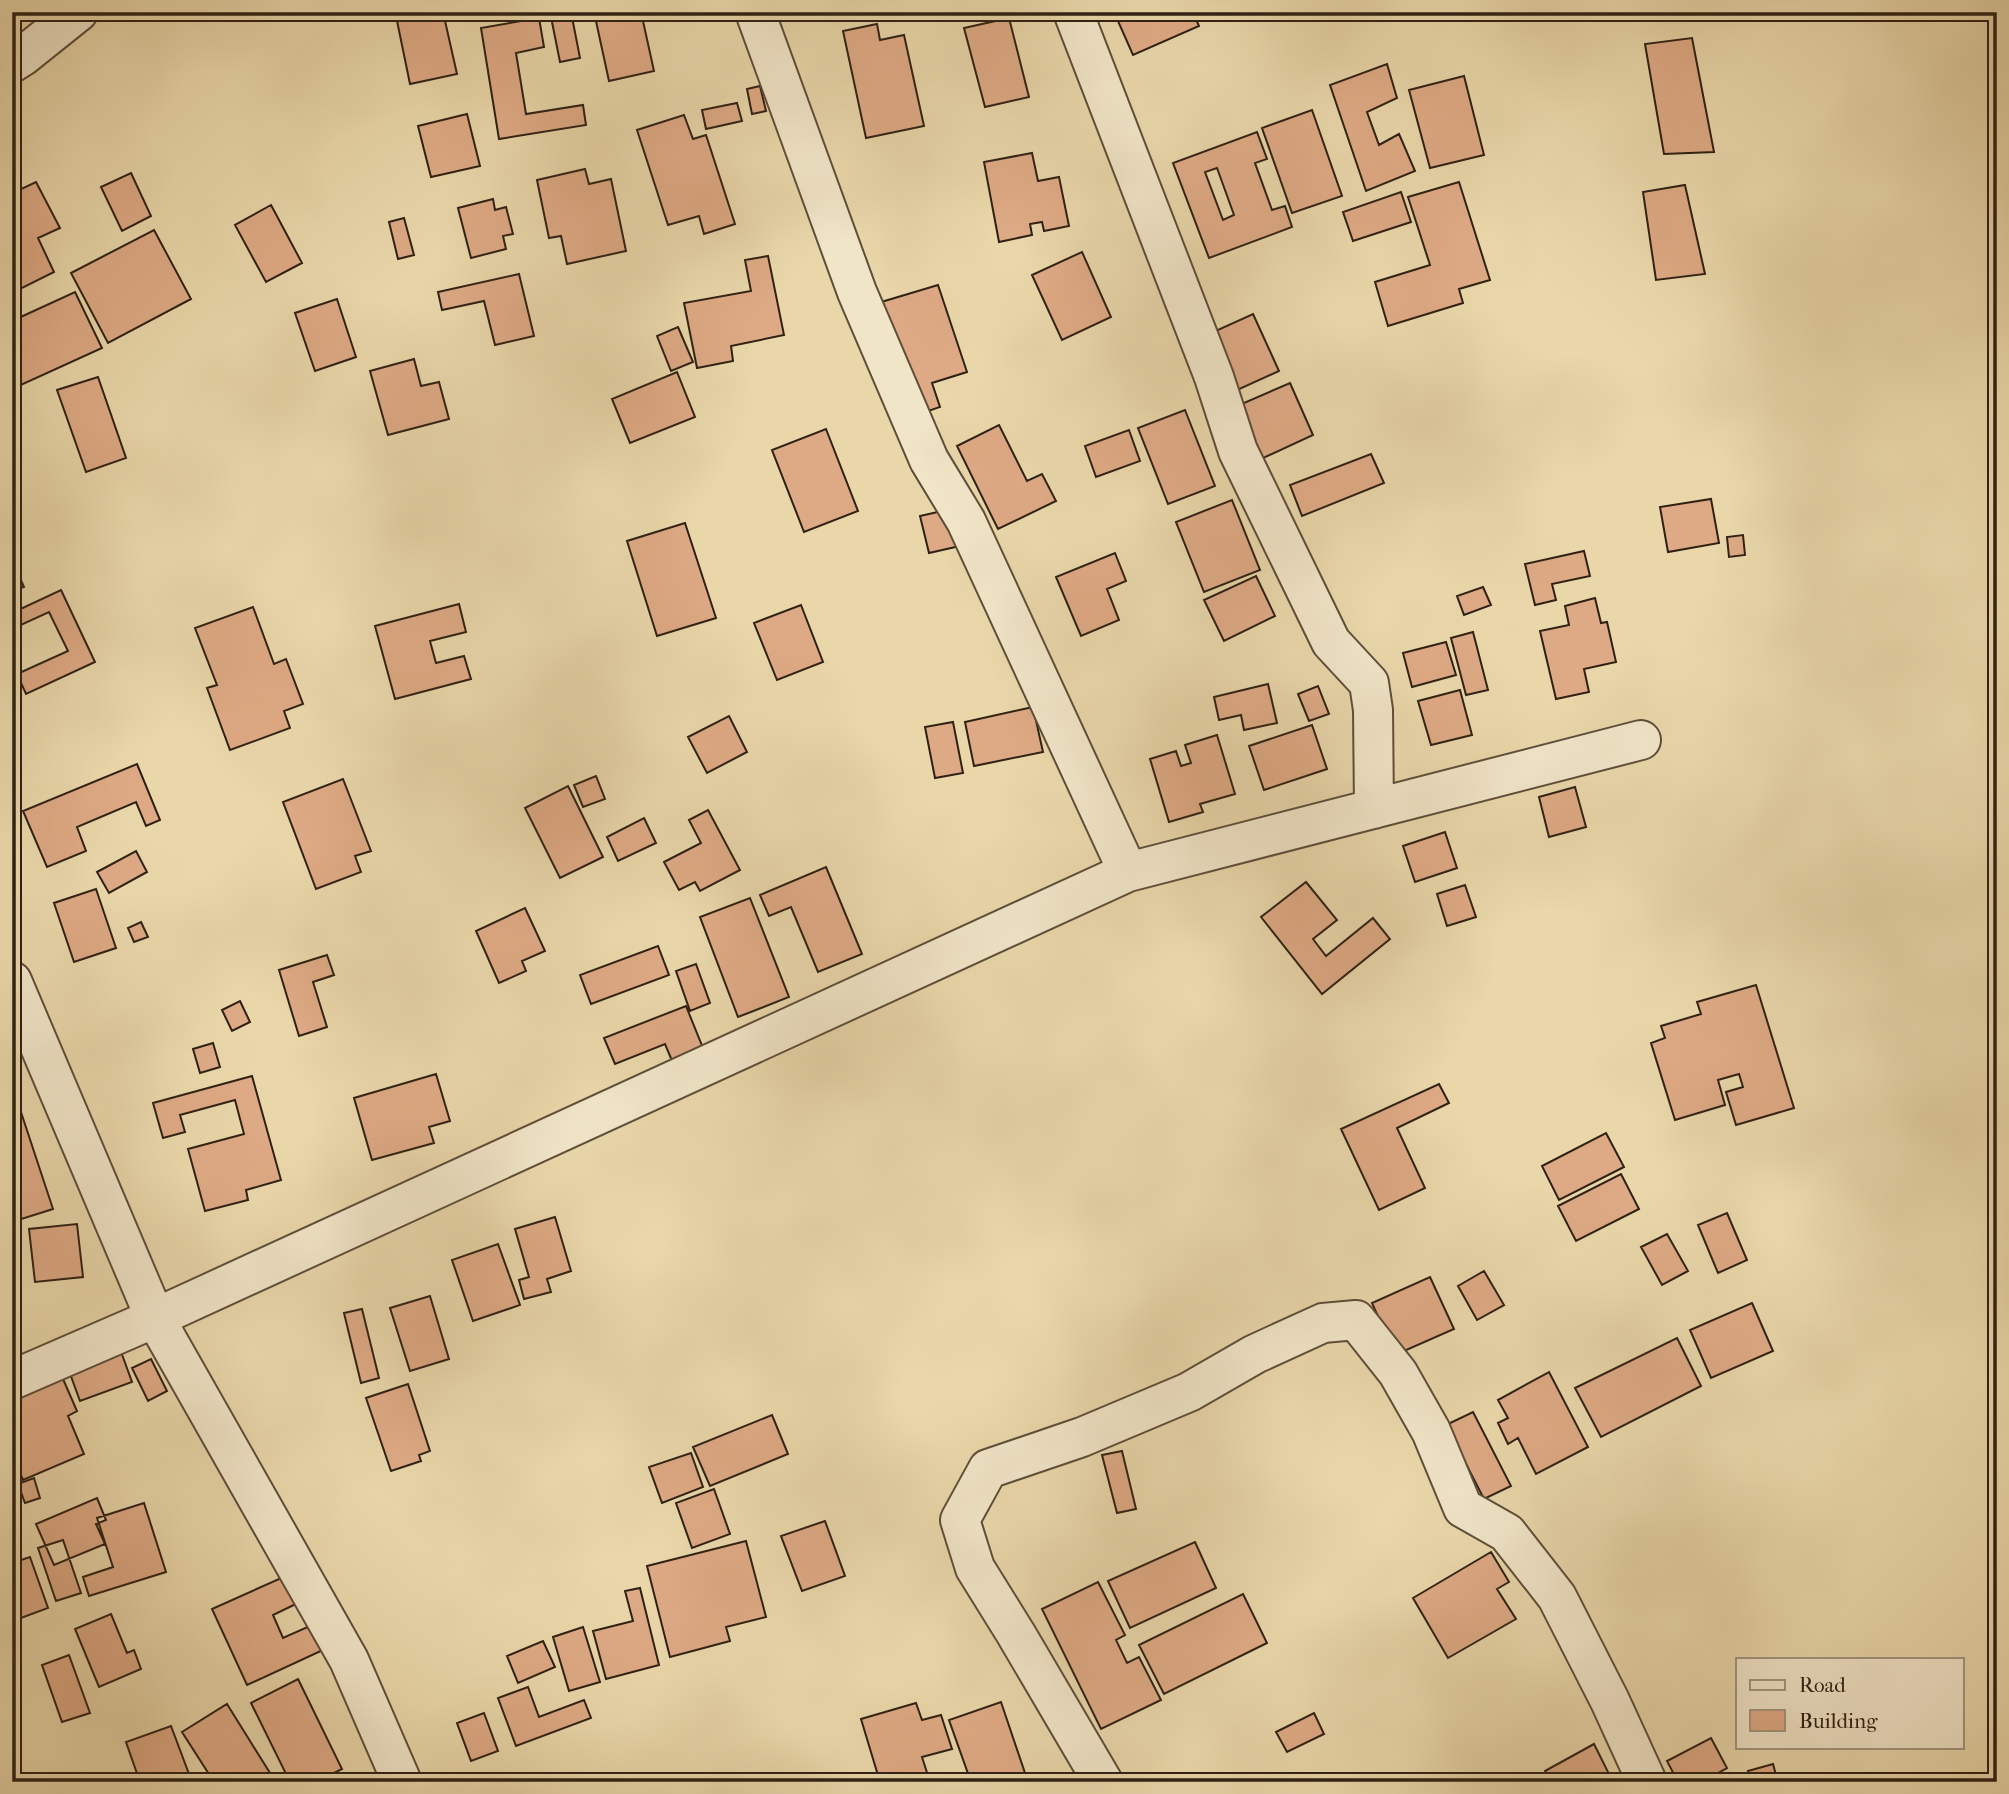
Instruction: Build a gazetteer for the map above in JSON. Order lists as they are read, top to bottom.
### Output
{
  "legend": ["Road", "Building"]
}
